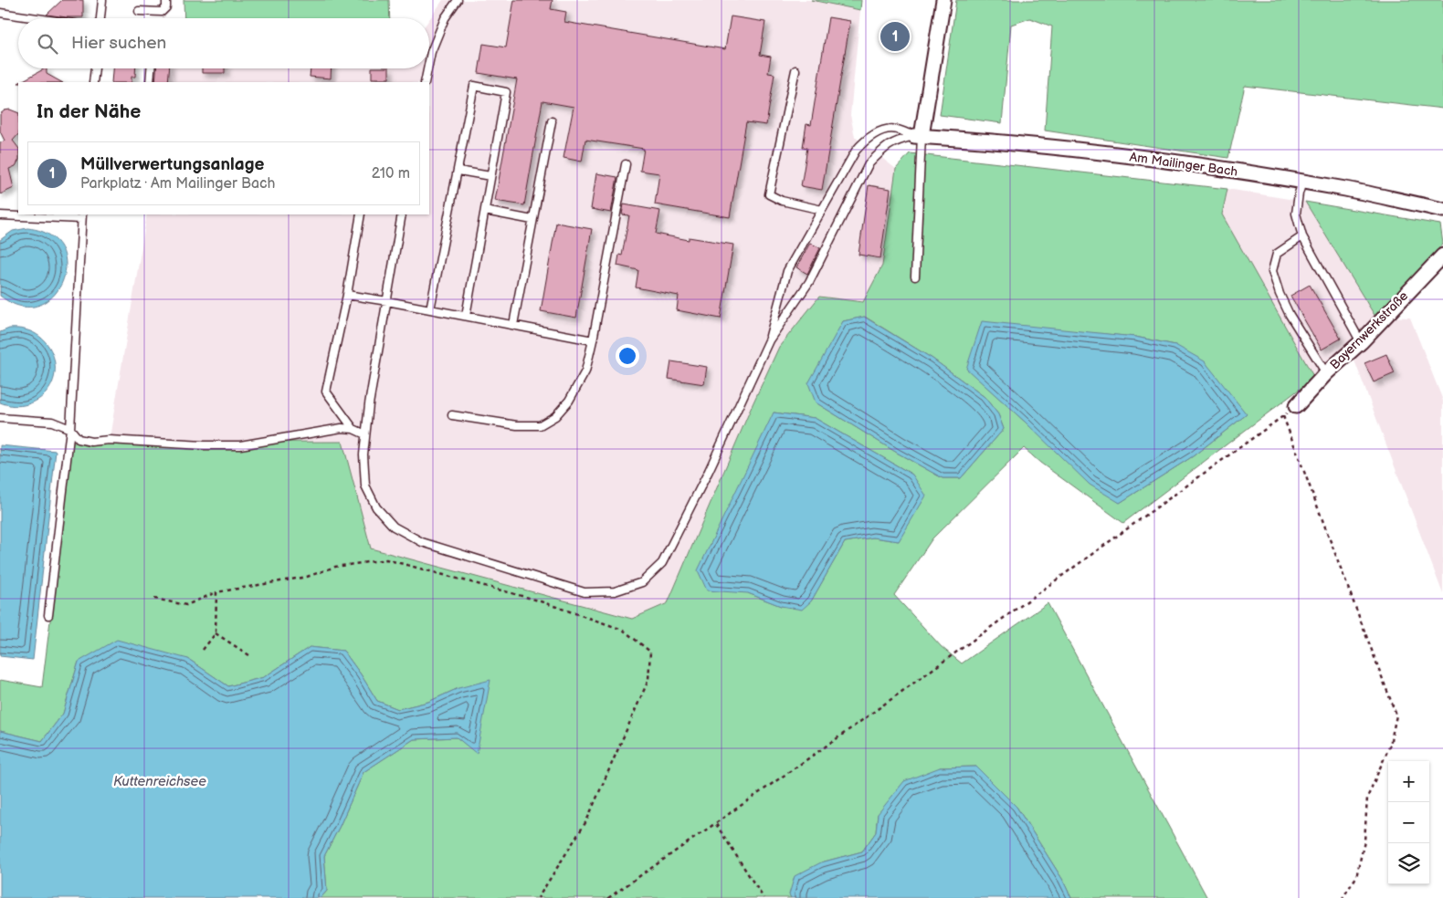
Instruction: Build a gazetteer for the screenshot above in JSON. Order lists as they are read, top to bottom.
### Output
{
  "streets": {
    "street": ["Am Mailinger Bach", "Bayernwerkstraße"]
  },
  "water": ["Kuttenreichsee"],
  "page": {
    "search": "Hier suchen",
    "pins": "1",
    "heading": "In der Nähe",
    "list": [
      {
        "mark": "1",
        "name": "Müllverwertungsanlage",
        "note": "Parkplatz · Am Mailinger Bach",
        "value": "210 m"
      }
    ],
    "map_buttons": ["+", "−"]
  }
}
